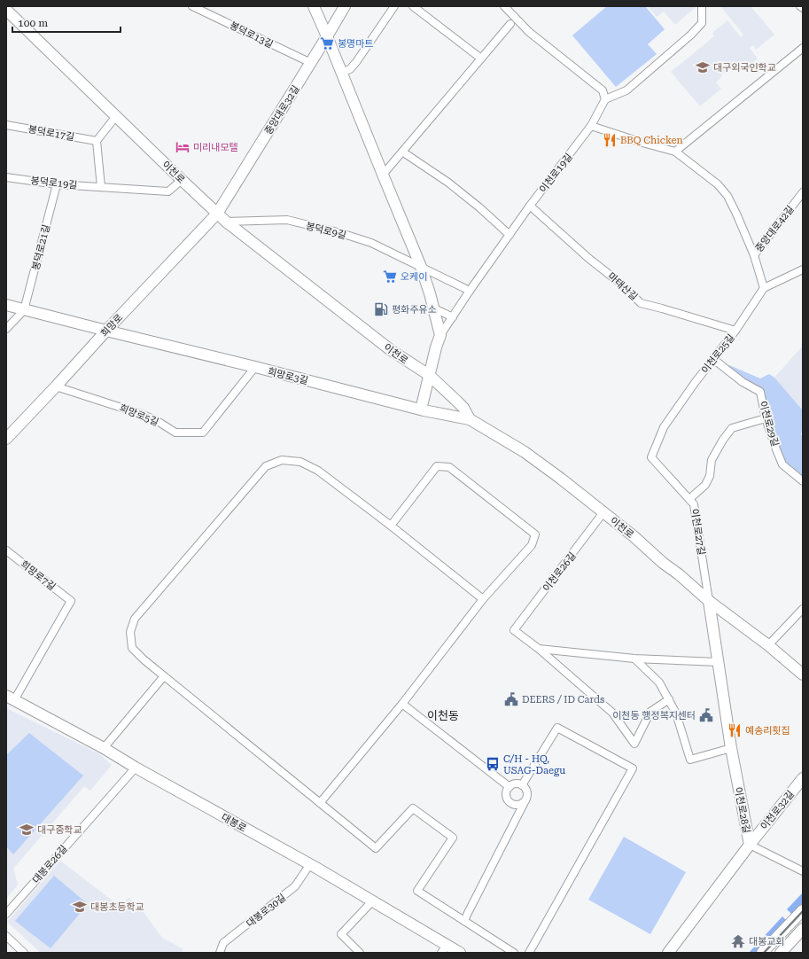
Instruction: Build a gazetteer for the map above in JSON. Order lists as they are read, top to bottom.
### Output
{
  "streets": {
    "street": [
      "봉덕로13길",
      "중앙대로32길",
      "봉덕로17길",
      "이천로",
      "이천로19길",
      "봉덕로19길",
      "중앙대로42길",
      "봉덕로9길",
      "봉덕로21길",
      "마태산길",
      "희망로",
      "이천로25길",
      "희망로3길",
      "희망로5길",
      "이천로29길",
      "이천로27길",
      "이천로26길",
      "희망로7길",
      "이천로28길",
      "이천로32길",
      "대봉로",
      "대봉로26길",
      "대봉로30길"
    ]
  },
  "crossings": [
    ["봉덕로13길", "중앙대로32길"],
    ["중앙대로32길", "이천로"],
    ["중앙대로32길", "희망로"],
    ["이천로", "봉덕로19길"],
    ["이천로", "봉덕로9길"],
    ["이천로", "희망로"],
    ["이천로", "희망로3길"],
    ["이천로", "이천로27길"],
    ["이천로", "이천로26길"],
    ["이천로", "이천로28길"],
    ["이천로19길", "마태산길"],
    ["봉덕로19길", "봉덕로21길"],
    ["중앙대로42길", "이천로25길"],
    ["마태산길", "이천로25길"],
    ["희망로", "희망로3길"],
    ["희망로", "희망로5길"],
    ["이천로25길", "이천로29길"],
    ["이천로25길", "이천로27길"],
    ["희망로3길", "희망로5길"],
    ["이천로27길", "이천로28길"],
    ["희망로7길", "대봉로"],
    ["이천로28길", "이천로32길"],
    ["대봉로", "대봉로26길"],
    ["대봉로", "대봉로30길"]
  ],
  "districts": ["이천동"],
  "places": {
    "supermarket": ["봉명마트", "오케이"],
    "school or university": ["대구외국인학교", "대구중학교", "대봉초등학교"],
    "restaurant": ["BBQ Chicken", "예송리횟집"],
    "hotel": ["미리내모텔"],
    "fuel station": ["평화주유소"],
    "public building": ["DEERS / ID Cards", "이천동 행정복지센터"],
    "bus stop": ["C/H - HQ, USAG-Daegu"],
    "temple": ["대봉교회"]
  },
  "scale_bar": "100 m"
}
